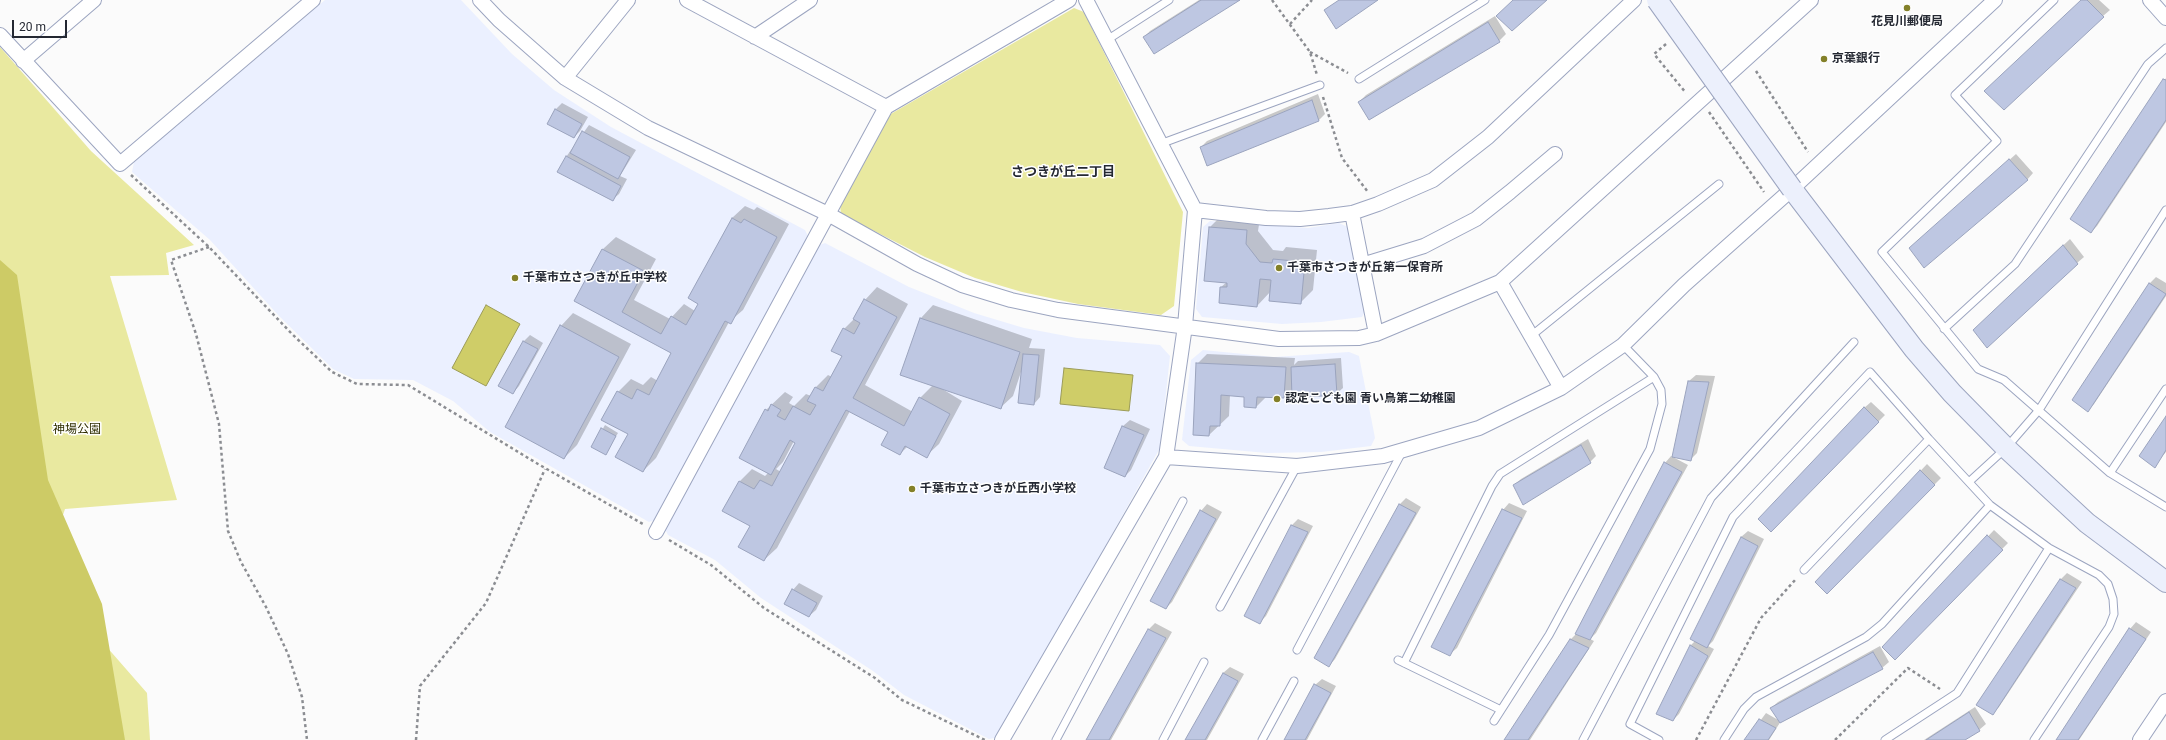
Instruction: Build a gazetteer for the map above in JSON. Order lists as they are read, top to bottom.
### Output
{
  "districts": ["さつきが丘二丁目"],
  "parks": ["神場公園"],
  "places": [
    "花見川郵便局",
    "京葉銀行",
    "千葉市さつきが丘第一保育所",
    "千葉市立さつきが丘中学校",
    "認定こども園 青い鳥第二幼稚園",
    "千葉市立さつきが丘西小学校"
  ],
  "scale_bar": "20 m"
}
